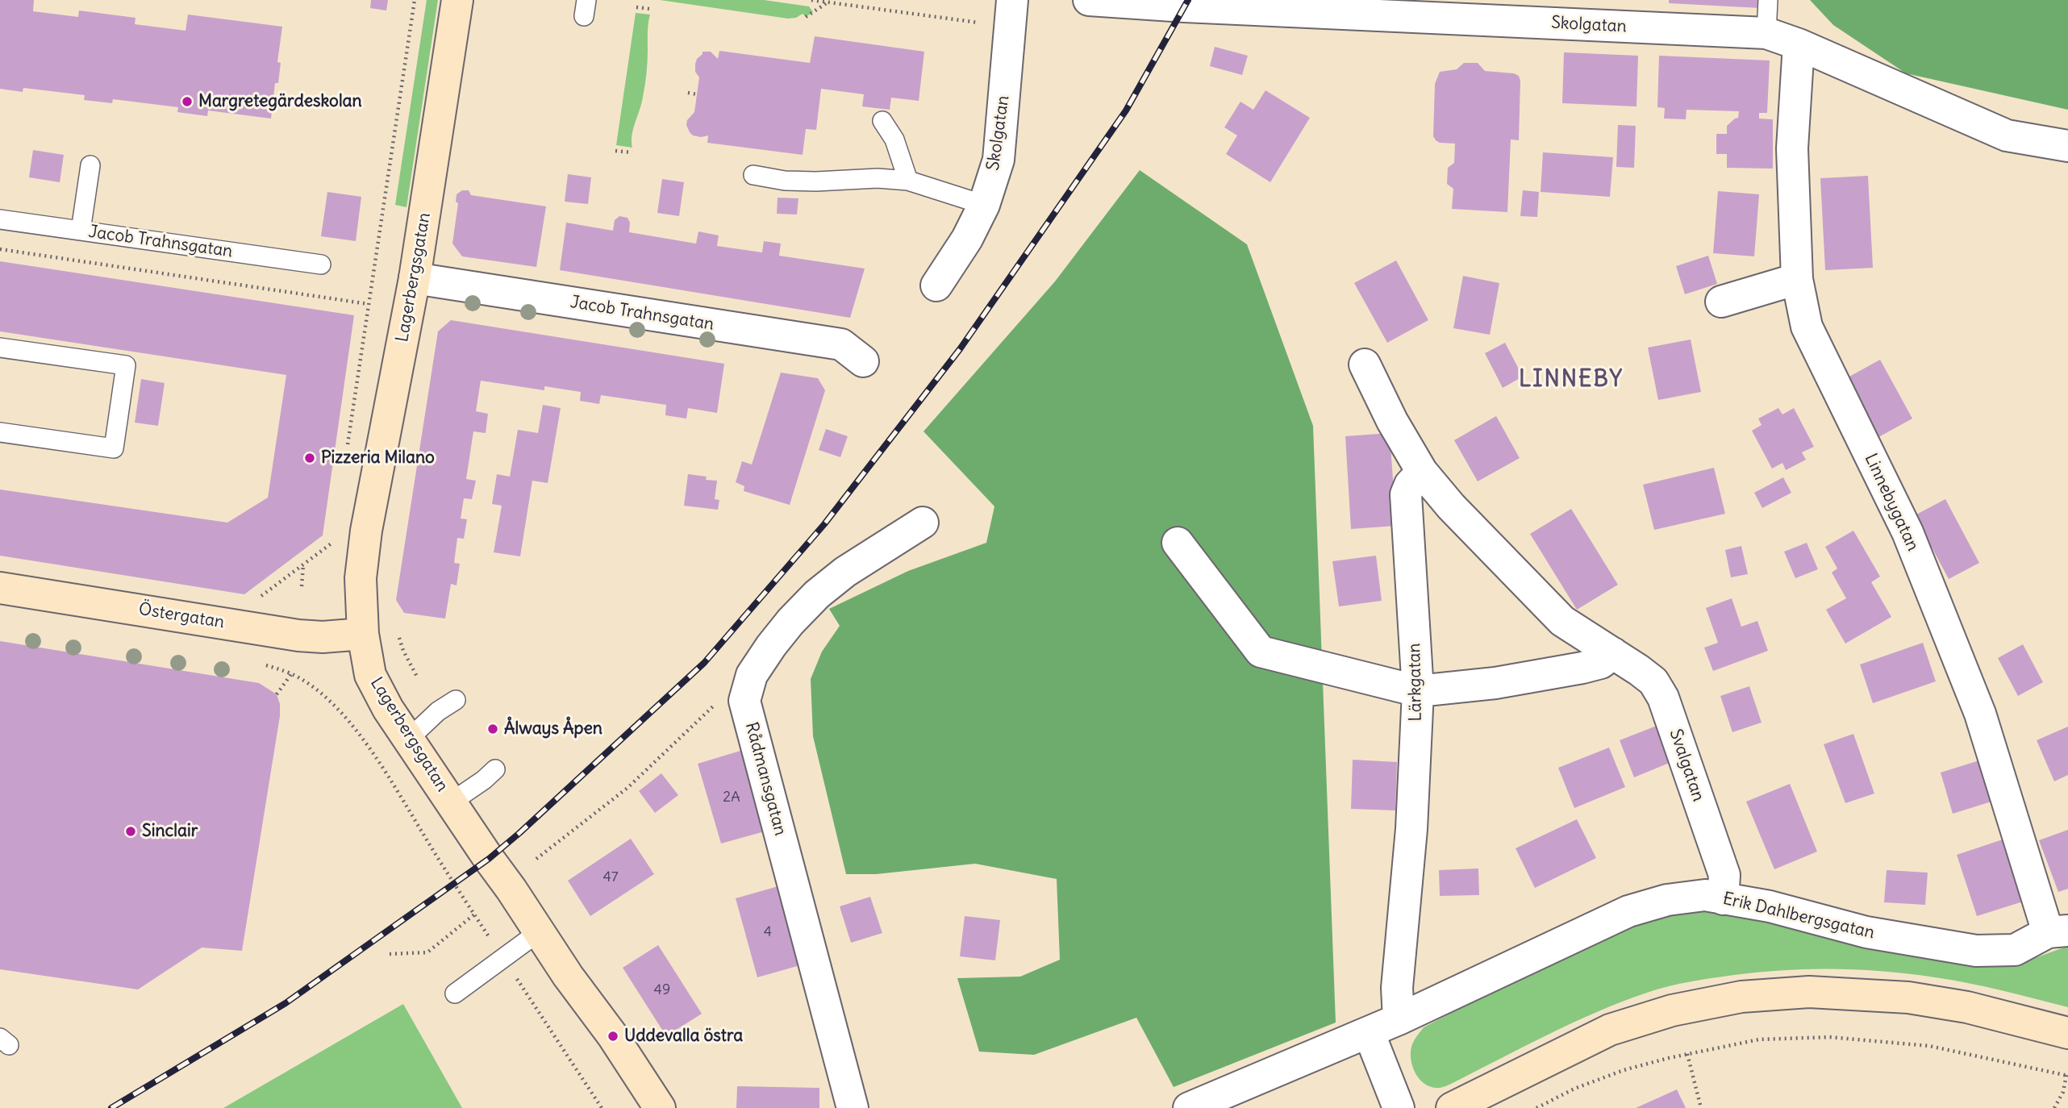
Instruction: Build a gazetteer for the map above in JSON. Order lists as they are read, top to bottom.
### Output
{
  "streets": {
    "street": [
      "Skolgatan",
      "Jacob Trahnsgatan",
      "Lagerbergsgatan",
      "Linnebygatan",
      "Östergatan",
      "Lärkgatan",
      "Svalgatan",
      "Rådmansgatan",
      "Erik Dahlbergsgatan"
    ]
  },
  "crossings": [
    ["Skolgatan", "Linnebygatan"],
    ["Jacob Trahnsgatan", "Lagerbergsgatan"],
    ["Lagerbergsgatan", "Östergatan"],
    ["Linnebygatan", "Erik Dahlbergsgatan"],
    ["Lärkgatan", "Svalgatan"],
    ["Lärkgatan", "Erik Dahlbergsgatan"],
    ["Svalgatan", "Erik Dahlbergsgatan"]
  ],
  "districts": ["LINNEBY"],
  "places": [
    "Margretegärdeskolan",
    "Pizzeria Milano",
    "Ålways Åpen",
    "Sinclair",
    "Uddevalla östra"
  ],
  "house_numbers": [
    "2A",
    "47",
    "4",
    "49"
  ]
}
